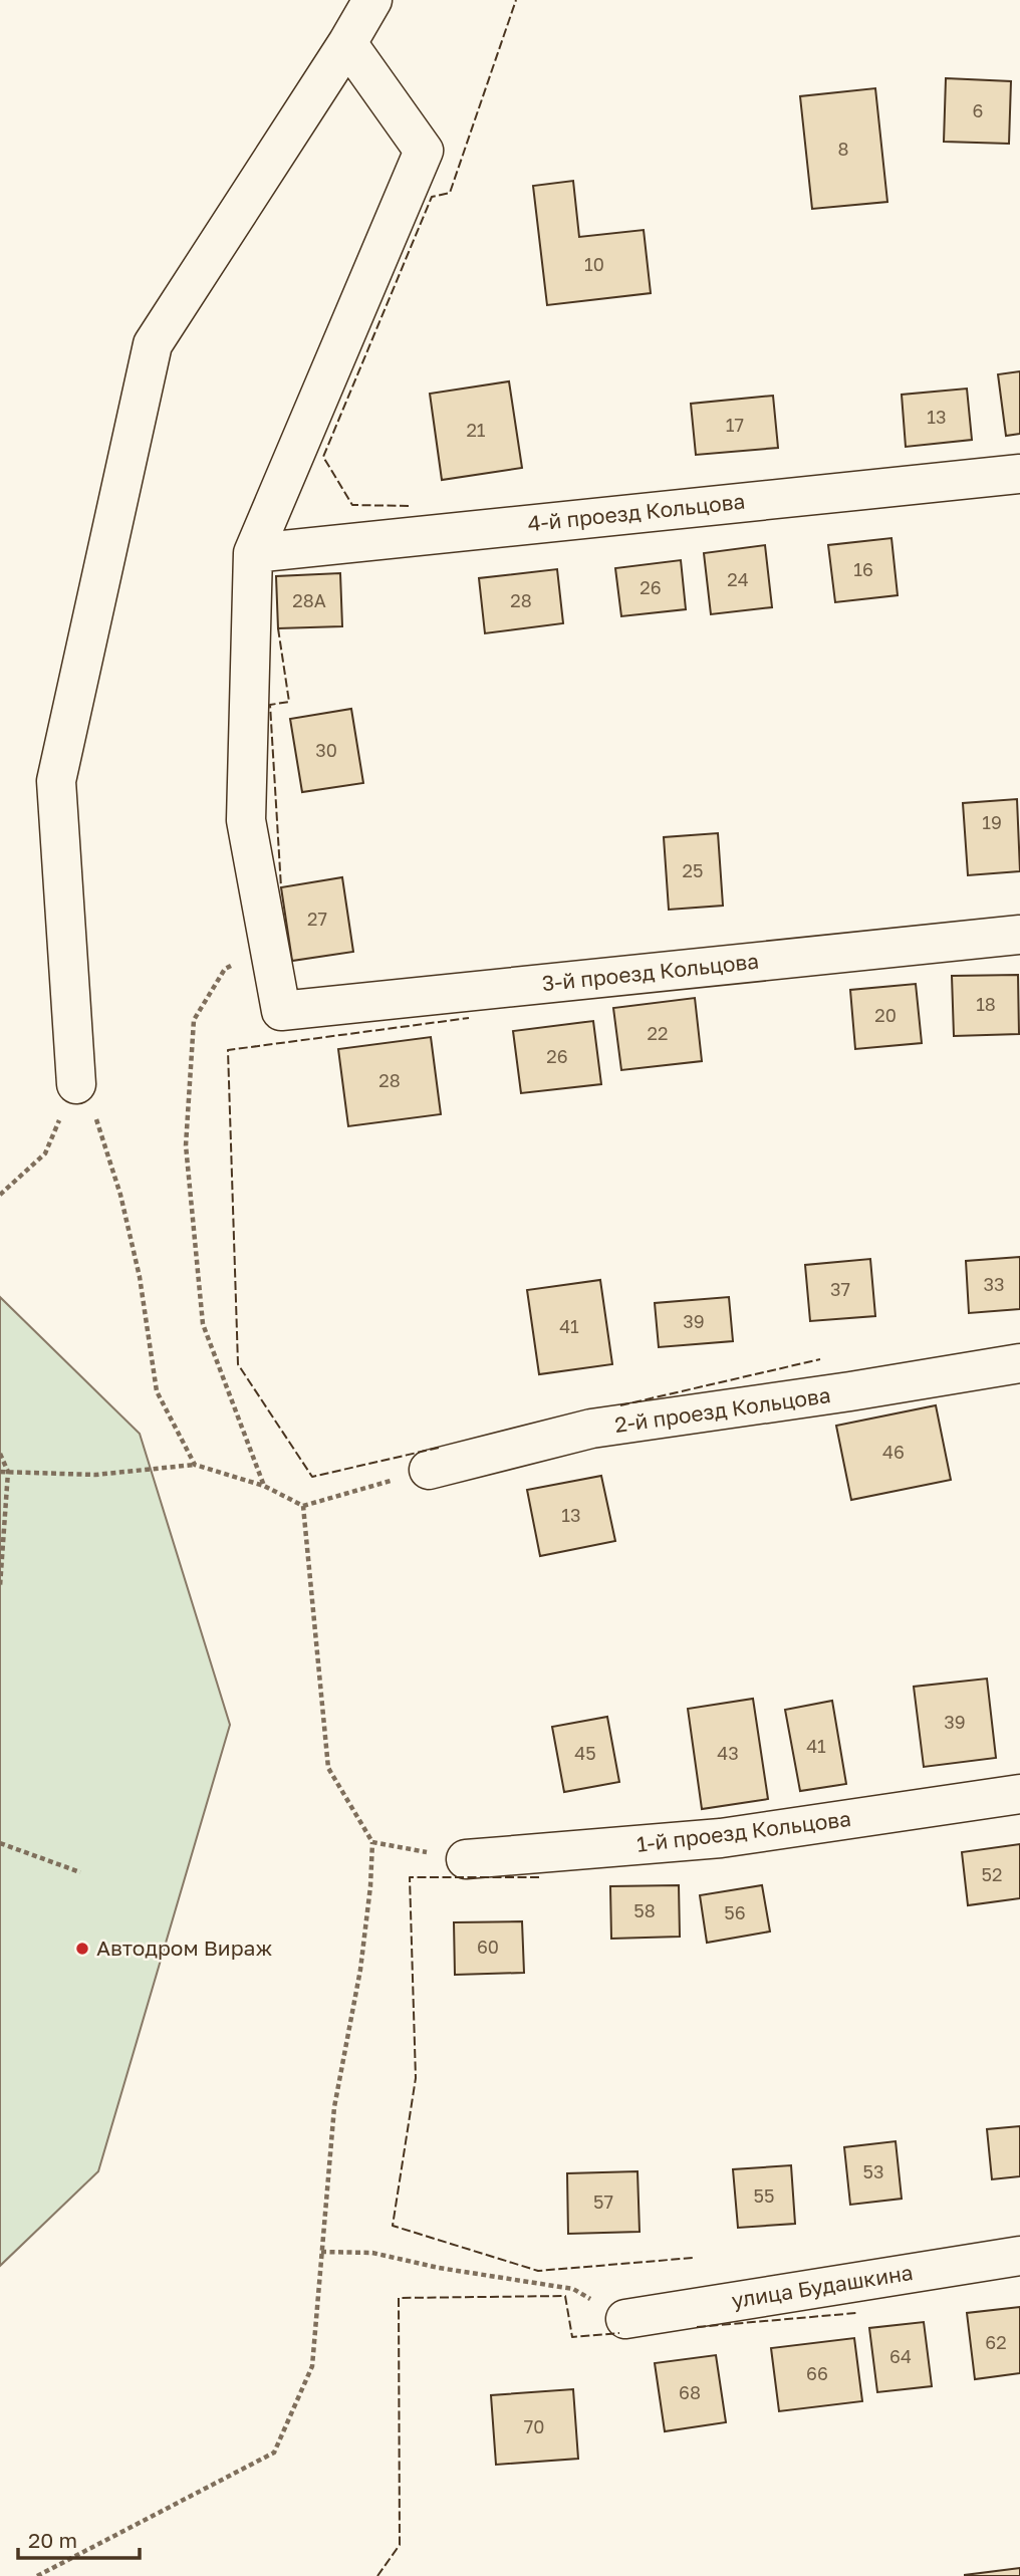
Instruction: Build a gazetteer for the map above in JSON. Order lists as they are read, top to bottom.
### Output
{
  "streets": {
    "street": [
      "4-й проезд Кольцова",
      "3-й проезд Кольцова",
      "2-й проезд Кольцова",
      "1-й проезд Кольцова",
      "улица Будашкина"
    ]
  },
  "places": ["Автодром Вираж"],
  "house_numbers": [
    "6",
    "8",
    "10",
    "13",
    "17",
    "21",
    "16",
    "24",
    "26",
    "28А",
    "28",
    "30",
    "19",
    "25",
    "27",
    "18",
    "20",
    "22",
    "26",
    "28",
    "33",
    "37",
    "39",
    "41",
    "46",
    "13",
    "39",
    "41",
    "45",
    "43",
    "52",
    "58",
    "56",
    "60",
    "53",
    "55",
    "57",
    "62",
    "64",
    "66",
    "68",
    "70"
  ],
  "scale_bar": "20 m"
}
